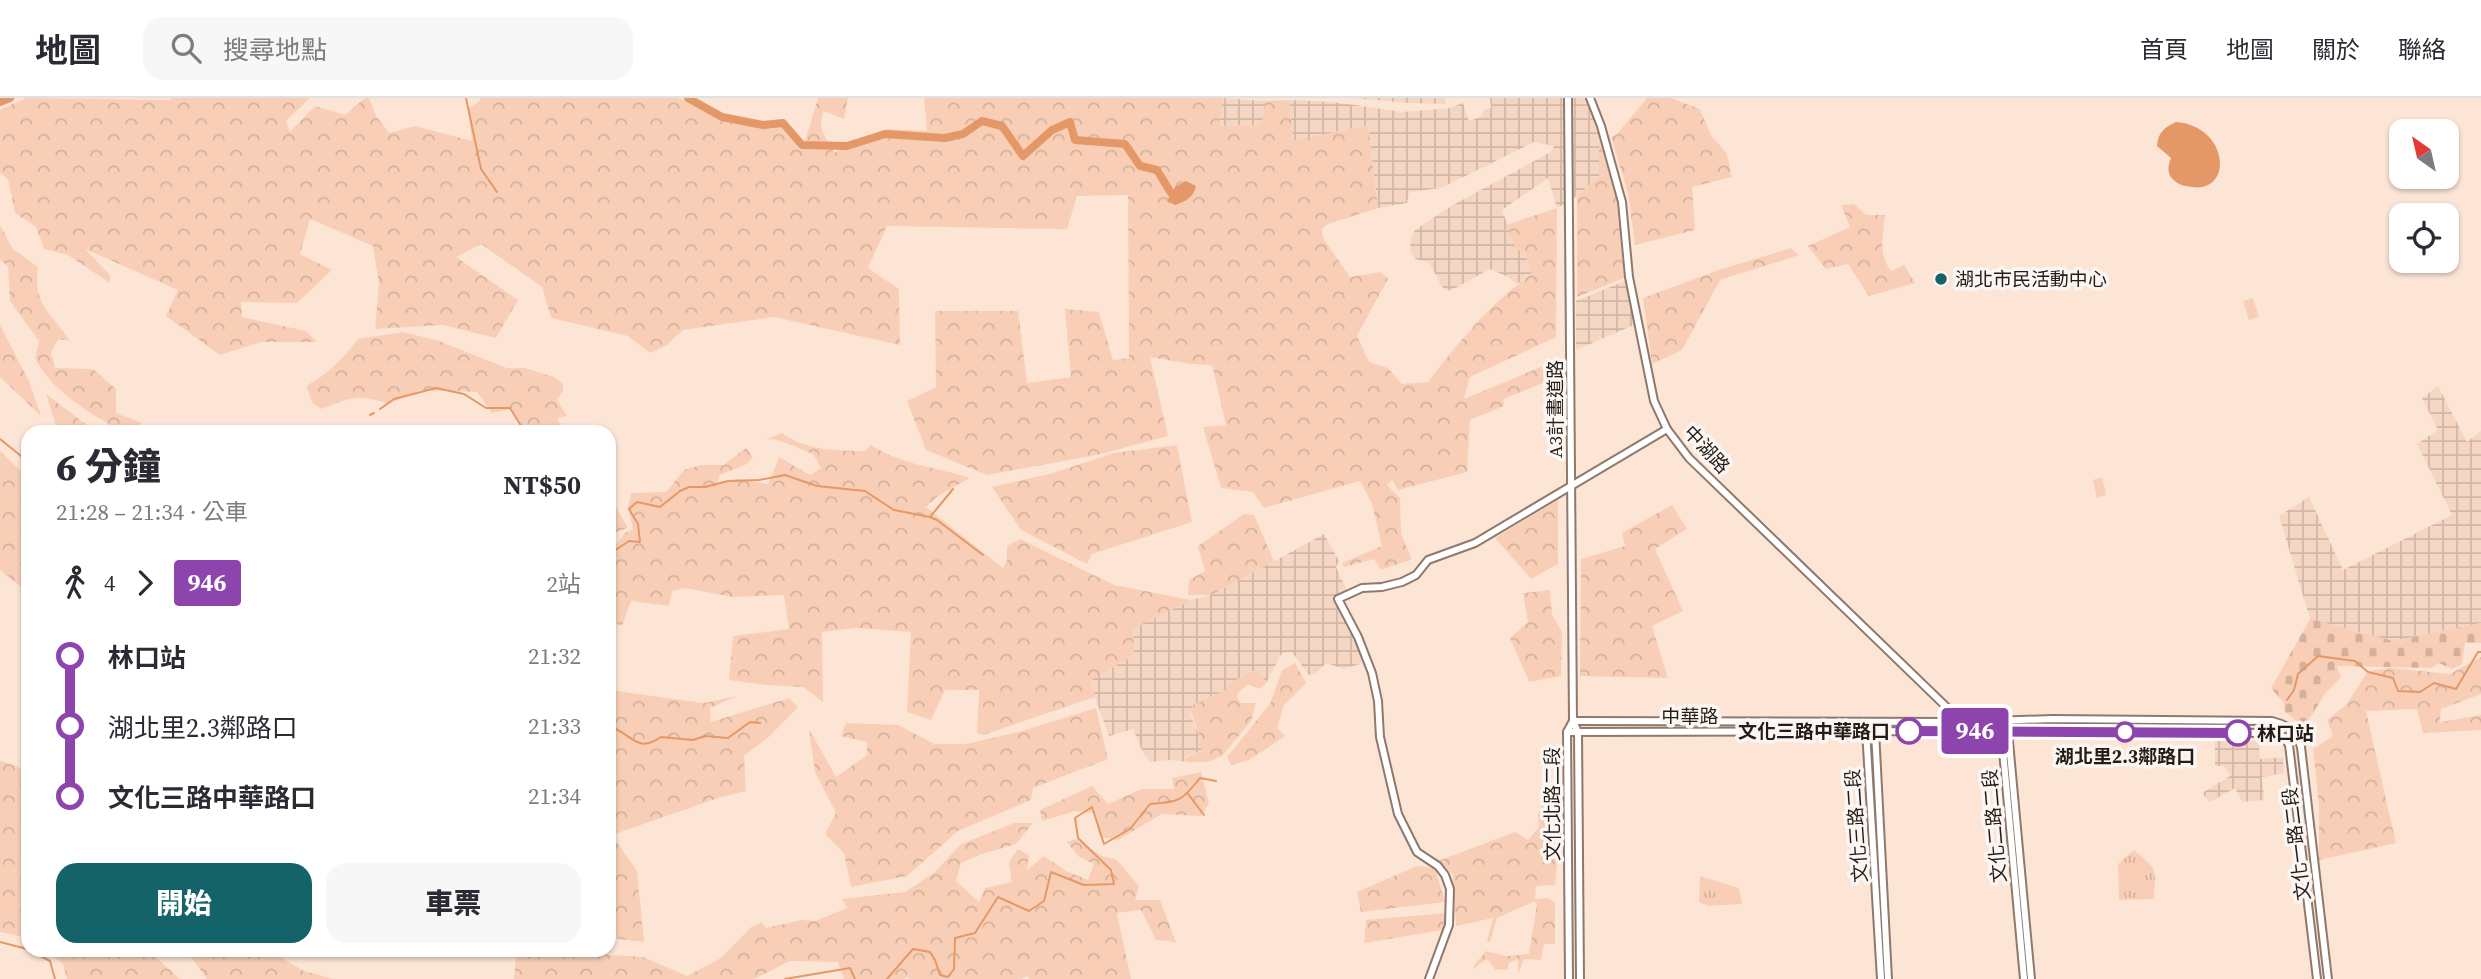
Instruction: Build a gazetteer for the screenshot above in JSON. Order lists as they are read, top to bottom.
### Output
{
  "streets": {
    "street": [
      "A3計畫道路",
      "中湖路",
      "中華路",
      "文化北路二段",
      "文化三路二段",
      "文化二路二段",
      "文化一路二段"
    ]
  },
  "crossings": [
    ["A3計畫道路", "中華路"],
    ["A3計畫道路", "文化北路二段"],
    ["中湖路", "中華路"],
    ["中華路", "文化北路二段"],
    ["中華路", "文化三路二段"],
    ["中華路", "文化二路二段"],
    ["中華路", "文化一路二段"]
  ],
  "places": [
    "湖北市民活動中心",
    "文化三路中華路口",
    "湖北里2.3鄰路口",
    "林口站"
  ],
  "lines": ["bus line 946"],
  "north": "top left",
  "page": {
    "header": "地圖",
    "search": "搜尋地點",
    "nav": [
      "首頁",
      "地圖",
      "關於",
      "聯絡"
    ],
    "on_map": "946",
    "heading": ["6 分鐘", "21:28 – 21:34 · 公車", "NT$50"],
    "legs": ["4", "946", "2站"],
    "list": [
      {
        "name": "林口站",
        "value": "21:32"
      },
      {
        "name": "湖北里2.3鄰路口",
        "value": "21:33"
      },
      {
        "name": "文化三路中華路口",
        "value": "21:34"
      }
    ],
    "buttons": ["開始", "車票"]
  }
}
